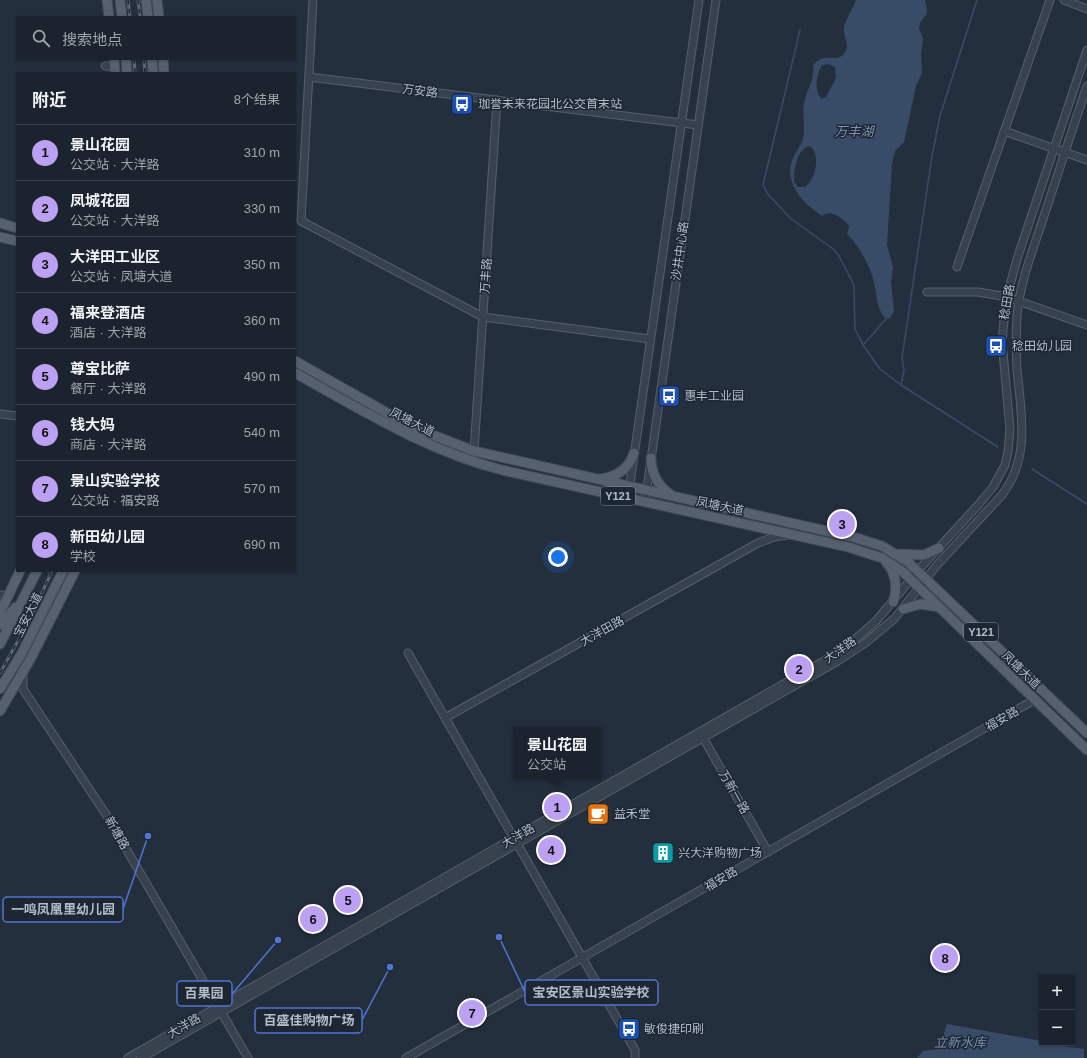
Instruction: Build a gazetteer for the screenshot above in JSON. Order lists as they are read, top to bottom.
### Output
{
  "streets": {
    "main road": ["凤塘大道", "Y121", "宝安大道"],
    "street": [
      "万安路",
      "沙井中心路",
      "万丰路",
      "稔田路",
      "大洋田路",
      "大洋路",
      "福安路",
      "万新一路",
      "新塘路"
    ]
  },
  "crossings": [
    ["万安路", "沙井中心路"],
    ["万安路", "万丰路"],
    ["沙井中心路", "凤塘大道"],
    ["万丰路", "凤塘大道"],
    ["稔田路", "凤塘大道"],
    ["稔田路", "大洋路"],
    ["凤塘大道", "大洋田路"],
    ["凤塘大道", "大洋路"],
    ["凤塘大道", "福安路"],
    ["大洋路", "万新一路"],
    ["大洋路", "新塘路"],
    ["福安路", "万新一路"]
  ],
  "water": ["万丰湖", "立新水库"],
  "places": {
    "bus stop": [
      "珈誉未来花园北公交首末站",
      "稔田幼儿园",
      "惠丰工业园",
      "敏俊捷印刷"
    ],
    "cafe": ["益禾堂"],
    "other": [
      "一鸣凤凰里幼儿园",
      "宝安区景山实验学校",
      "百果园",
      "百盛佳购物广场"
    ],
    "building": ["兴大洋购物广场"]
  },
  "page": {
    "search": "搜索地点",
    "heading": ["附近", "8个结果"],
    "list": [
      {
        "mark": "1",
        "name": "景山花园",
        "note": "公交站 · 大洋路",
        "value": "310 m"
      },
      {
        "mark": "2",
        "name": "凤城花园",
        "note": "公交站 · 大洋路",
        "value": "330 m"
      },
      {
        "mark": "3",
        "name": "大洋田工业区",
        "note": "公交站 · 凤塘大道",
        "value": "350 m"
      },
      {
        "mark": "4",
        "name": "福来登酒店",
        "note": "酒店 · 大洋路",
        "value": "360 m"
      },
      {
        "mark": "5",
        "name": "尊宝比萨",
        "note": "餐厅 · 大洋路",
        "value": "490 m"
      },
      {
        "mark": "6",
        "name": "钱大妈",
        "note": "商店 · 大洋路",
        "value": "540 m"
      },
      {
        "mark": "7",
        "name": "景山实验学校",
        "note": "公交站 · 福安路",
        "value": "570 m"
      },
      {
        "mark": "8",
        "name": "新田幼儿园",
        "note": "学校",
        "value": "690 m"
      }
    ],
    "pins": [
      "3",
      "2",
      "1",
      "4",
      "5",
      "6",
      "8",
      "7"
    ],
    "popup": ["景山花园", "公交站"],
    "map_buttons": ["+", "−"]
  }
}
